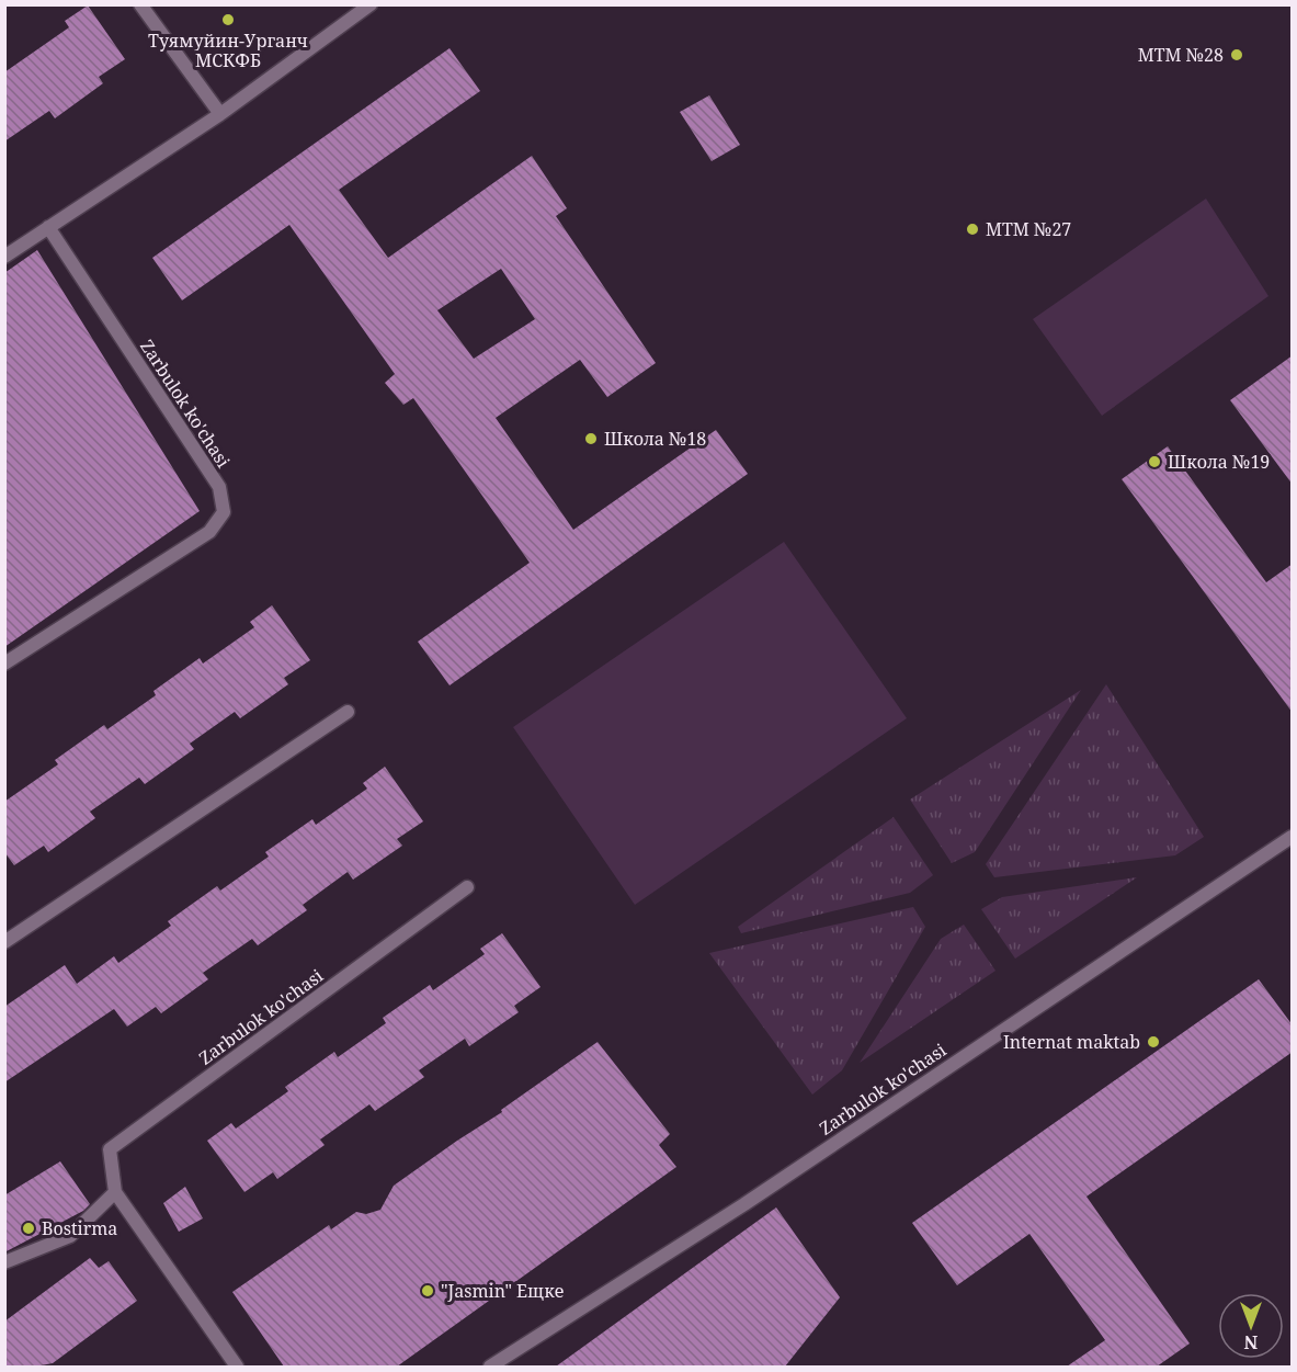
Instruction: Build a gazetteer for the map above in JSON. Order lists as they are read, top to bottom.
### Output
{
  "streets": {
    "street": ["Zarbulok ko'chasi"]
  },
  "places": [
    "Туямуйин-Урганч МСКФБ",
    "MTM №28",
    "MTM №27",
    "Школа №18",
    "Школа №19",
    "Internat maktab",
    "Bostirma",
    "\"Jasmin\" Ещке"
  ],
  "north": "bottom"
}
